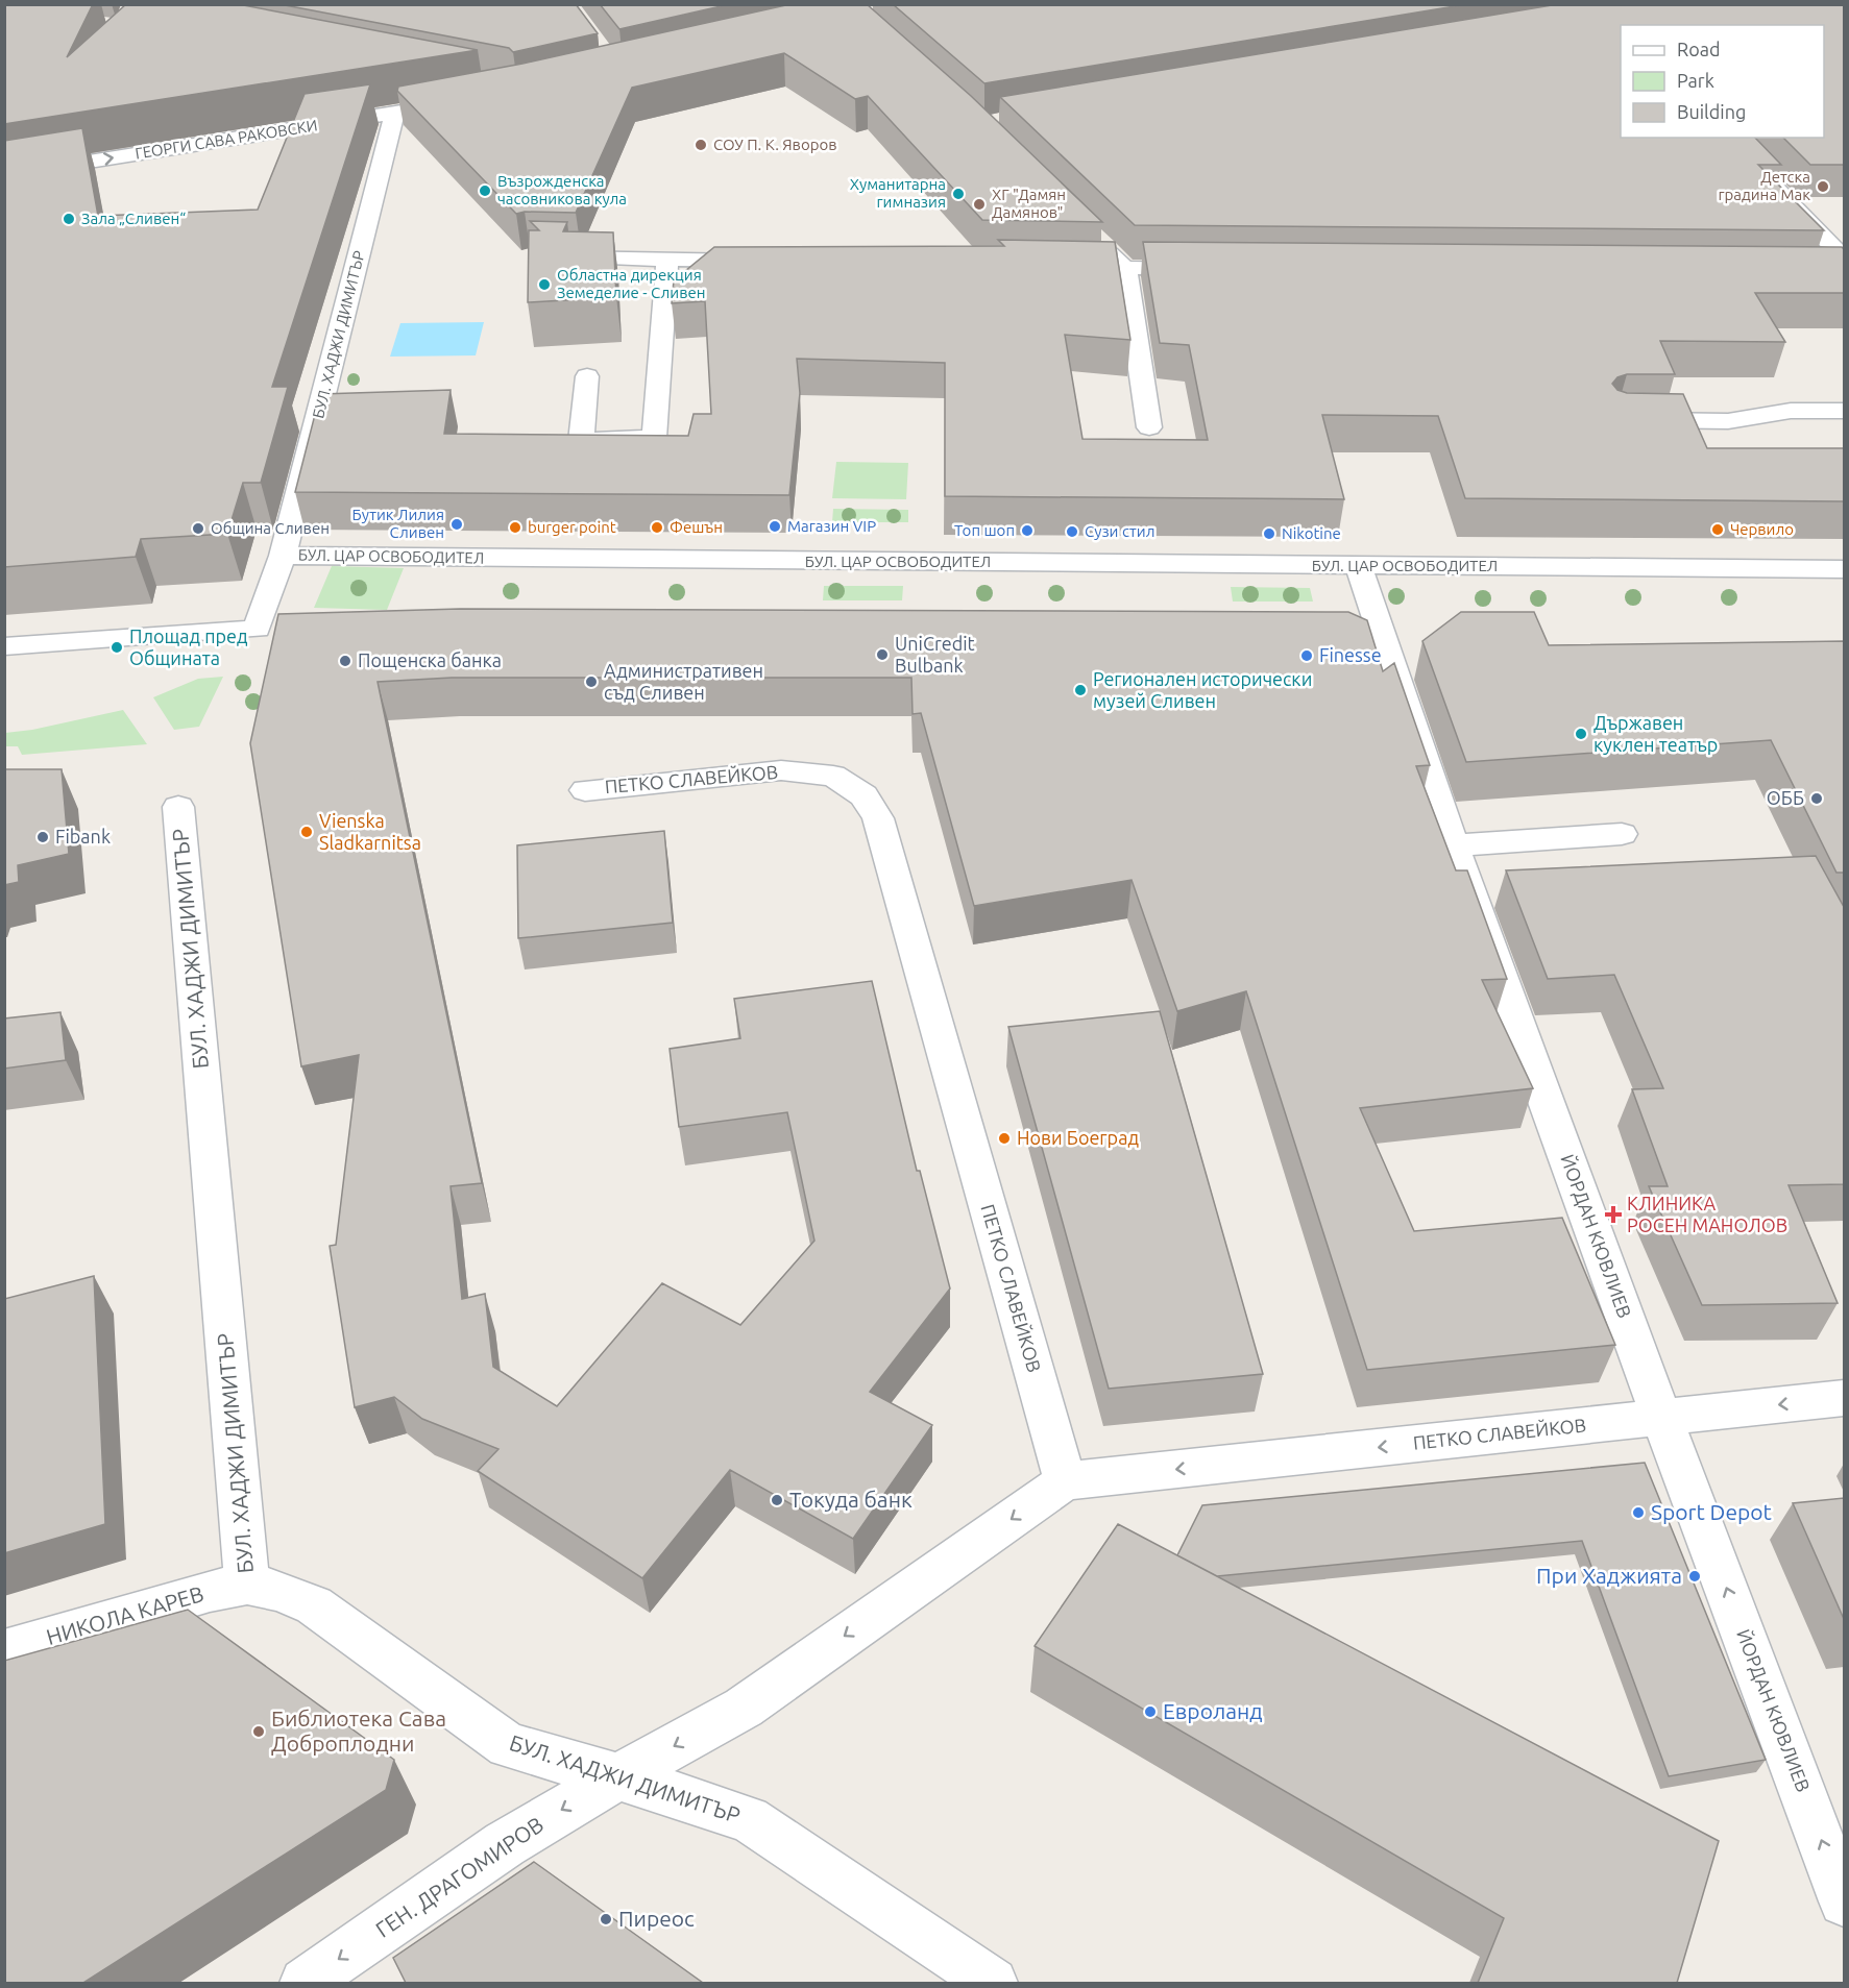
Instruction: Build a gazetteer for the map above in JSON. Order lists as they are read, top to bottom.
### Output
{
  "streets": {
    "street": [
      "ГЕОРГИ САВА РАКОВСКИ",
      "БУЛ. ХАДЖИ ДИМИТЪР",
      "БУЛ. ЦАР ОСВОБОДИТЕЛ",
      "ПЕТКО СЛАВЕЙКОВ",
      "ЙОРДАН КЮВЛИЕВ",
      "НИКОЛА КАРЕВ",
      "ГЕН. ДРАГОМИРОВ"
    ]
  },
  "crossings": [
    ["ГЕОРГИ САВА РАКОВСКИ", "БУЛ. ХАДЖИ ДИМИТЪР"],
    ["БУЛ. ХАДЖИ ДИМИТЪР", "БУЛ. ЦАР ОСВОБОДИТЕЛ"],
    ["БУЛ. ХАДЖИ ДИМИТЪР", "НИКОЛА КАРЕВ"],
    ["БУЛ. ХАДЖИ ДИМИТЪР", "ГЕН. ДРАГОМИРОВ"],
    ["БУЛ. ЦАР ОСВОБОДИТЕЛ", "ЙОРДАН КЮВЛИЕВ"],
    ["ПЕТКО СЛАВЕЙКОВ", "ЙОРДАН КЮВЛИЕВ"],
    ["ПЕТКО СЛАВЕЙКОВ", "ГЕН. ДРАГОМИРОВ"]
  ],
  "one_way": [
    "ГЕОРГИ САВА РАКОВСКИ",
    "ПЕТКО СЛАВЕЙКОВ",
    "ЙОРДАН КЮВЛИЕВ",
    "ГЕН. ДРАГОМИРОВ"
  ],
  "places": {
    "other": [
      "СОУ П. К. Яворов",
      "Детска градина Мак",
      "Възрожденска часовникова кула",
      "Хуманитарна гимназия",
      "ХГ \"Дамян Дамянов\"",
      "Зала „Сливен“",
      "Областна дирекция Земеделие - Сливен",
      "Бутик Лилия Сливен",
      "Магазин VIP",
      "burger point",
      "Фешън",
      "Община Сливен",
      "Червило",
      "Топ шоп",
      "Сузи стил",
      "Nikotine",
      "Площад пред Общината",
      "UniCredit Bulbank",
      "Finesse",
      "Пощенска банка",
      "Административен съд Сливен",
      "Регионален исторически музей Сливен",
      "Държавен куклен театър",
      "ОББ",
      "Vienska Sladkarnitsa",
      "Fibank",
      "Нови Боеград",
      "Токуда банк",
      "Sport Depot",
      "При Хаджията",
      "Евроланд",
      "Библиотека Сава Доброплодни",
      "Пиреос"
    ],
    "health": ["КЛИНИКА РОСЕН МАНОЛОВ"]
  },
  "legend": ["Road", "Park", "Building"]
}
